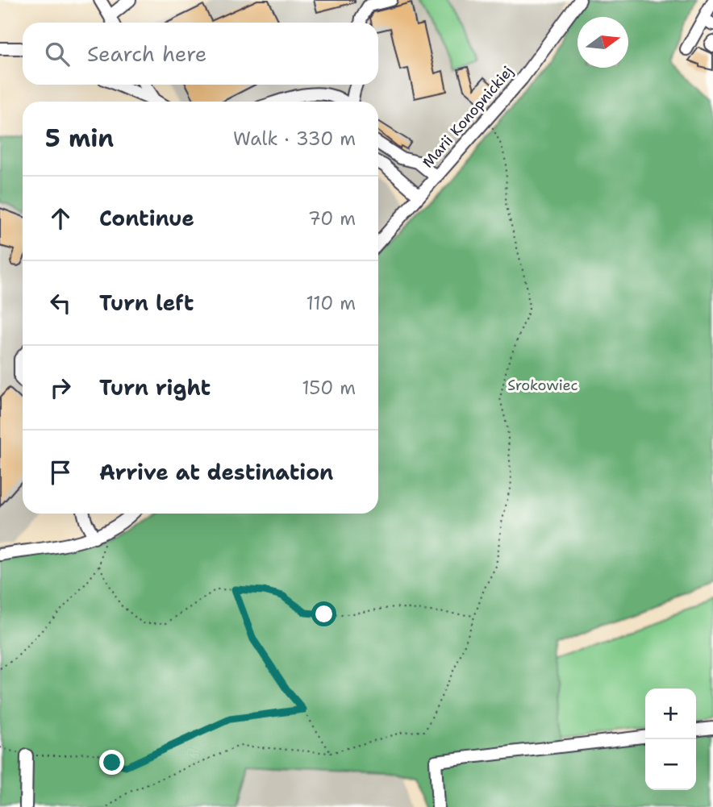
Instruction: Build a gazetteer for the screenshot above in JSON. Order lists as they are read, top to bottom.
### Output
{
  "streets": {
    "street": ["Marii Konopnickiej"]
  },
  "parks": ["Srokowiec"],
  "north": "right",
  "page": {
    "search": "Search here",
    "heading": ["5 min", "Walk · 330 m"],
    "list": [
      ["Continue", "70 m"],
      ["Turn left", "110 m"],
      ["Turn right", "150 m"],
      "Arrive at destination"
    ],
    "map_buttons": ["+", "−"]
  }
}
